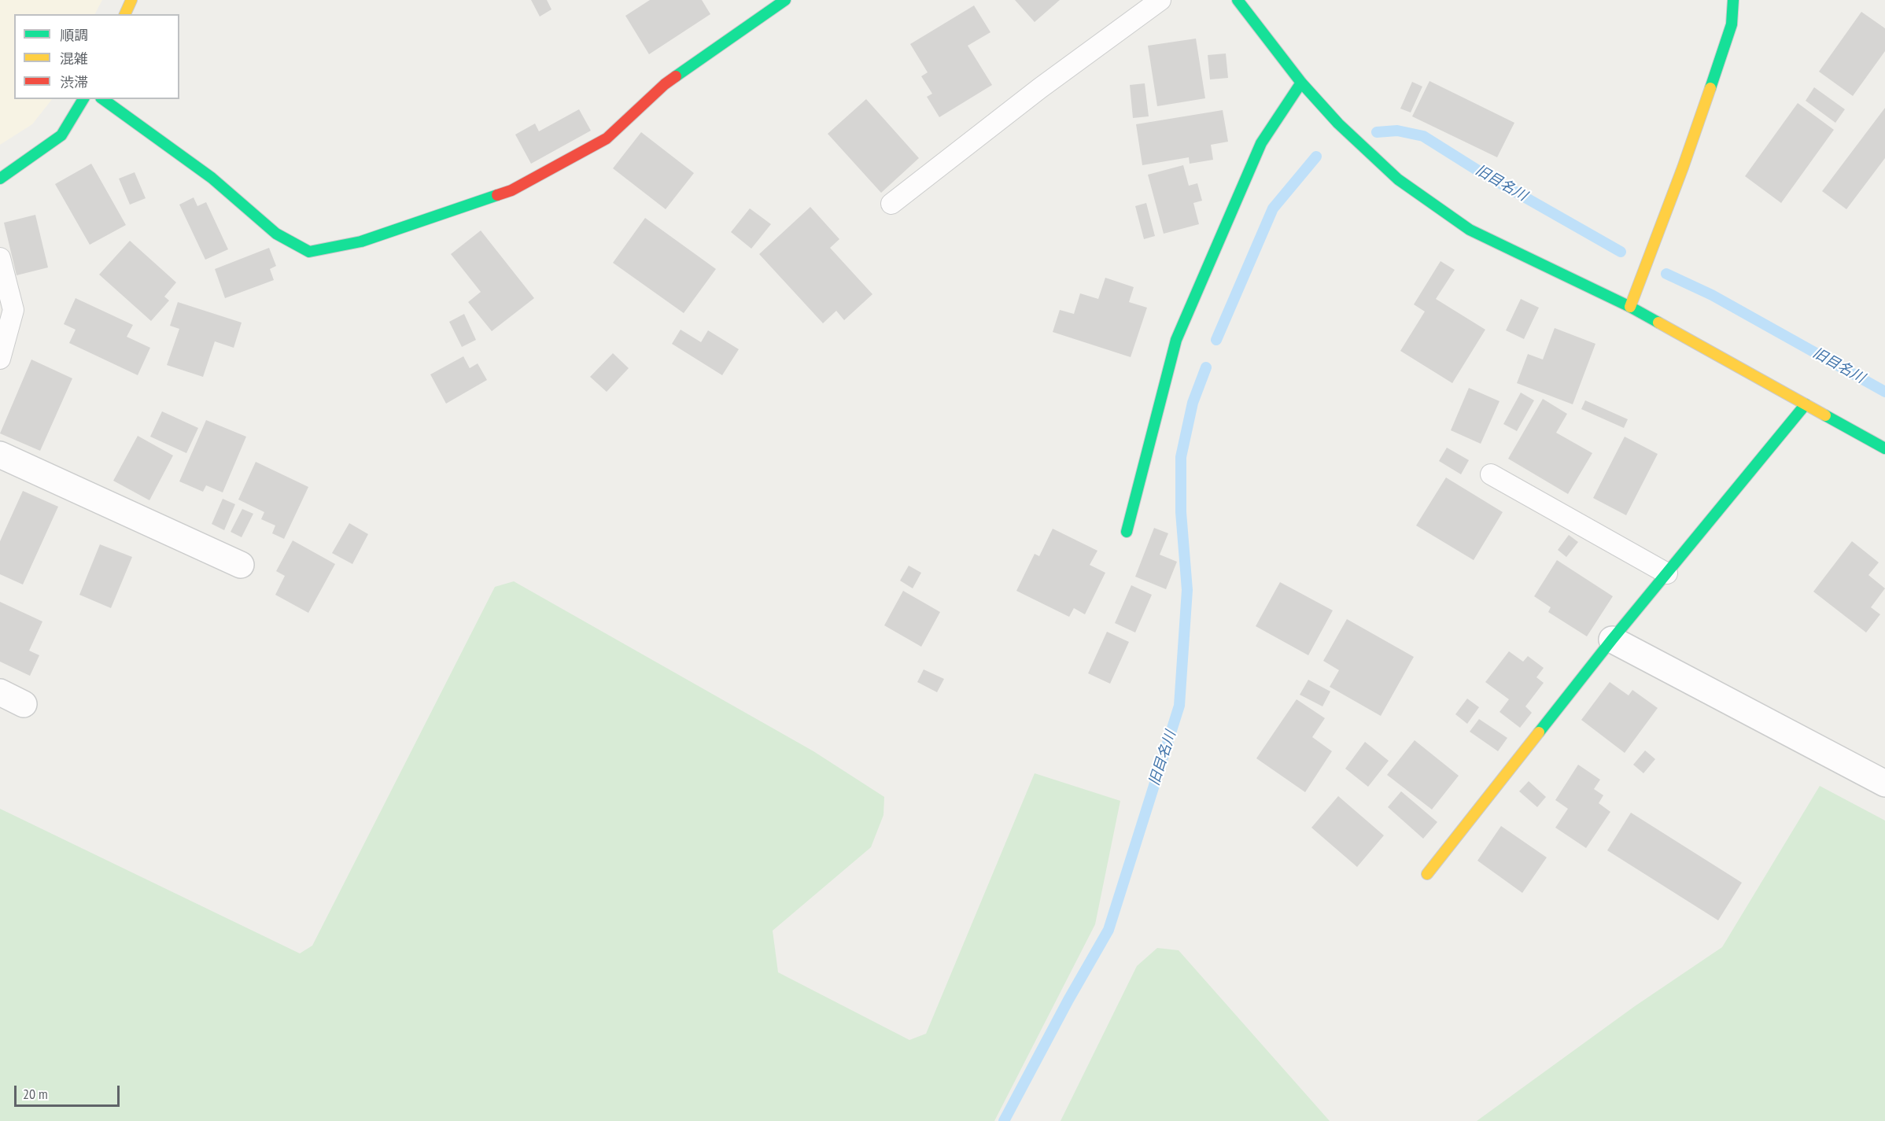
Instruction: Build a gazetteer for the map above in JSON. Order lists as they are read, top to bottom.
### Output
{
  "water": ["旧目名川"],
  "legend": ["順調", "混雑", "渋滞"],
  "scale_bar": "20 m"
}
